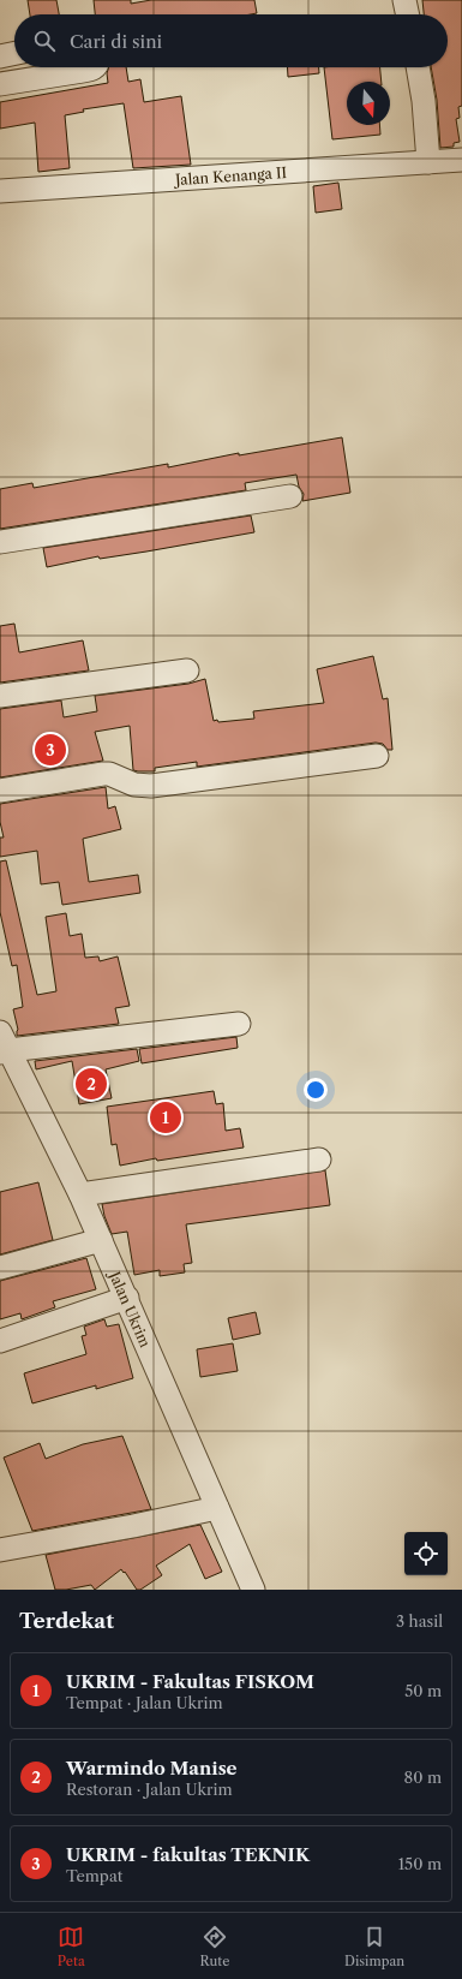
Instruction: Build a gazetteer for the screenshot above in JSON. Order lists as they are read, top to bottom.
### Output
{
  "streets": {
    "street": ["Jalan Kenanga II", "Jalan Ukrim"]
  },
  "north": "bottom",
  "page": {
    "search": "Cari di sini",
    "pins": ["3", "2", "1"],
    "heading": ["Terdekat", "3 hasil"],
    "list": [
      {
        "mark": "1",
        "name": "UKRIM - Fakultas FISKOM",
        "note": "Tempat · Jalan Ukrim",
        "value": "50 m"
      },
      {
        "mark": "2",
        "name": "Warmindo Manise",
        "note": "Restoran · Jalan Ukrim",
        "value": "80 m"
      },
      {
        "mark": "3",
        "name": "UKRIM - fakultas TEKNIK",
        "note": "Tempat",
        "value": "150 m"
      }
    ],
    "nav": ["Peta", "Rute", "Disimpan"]
  }
}
